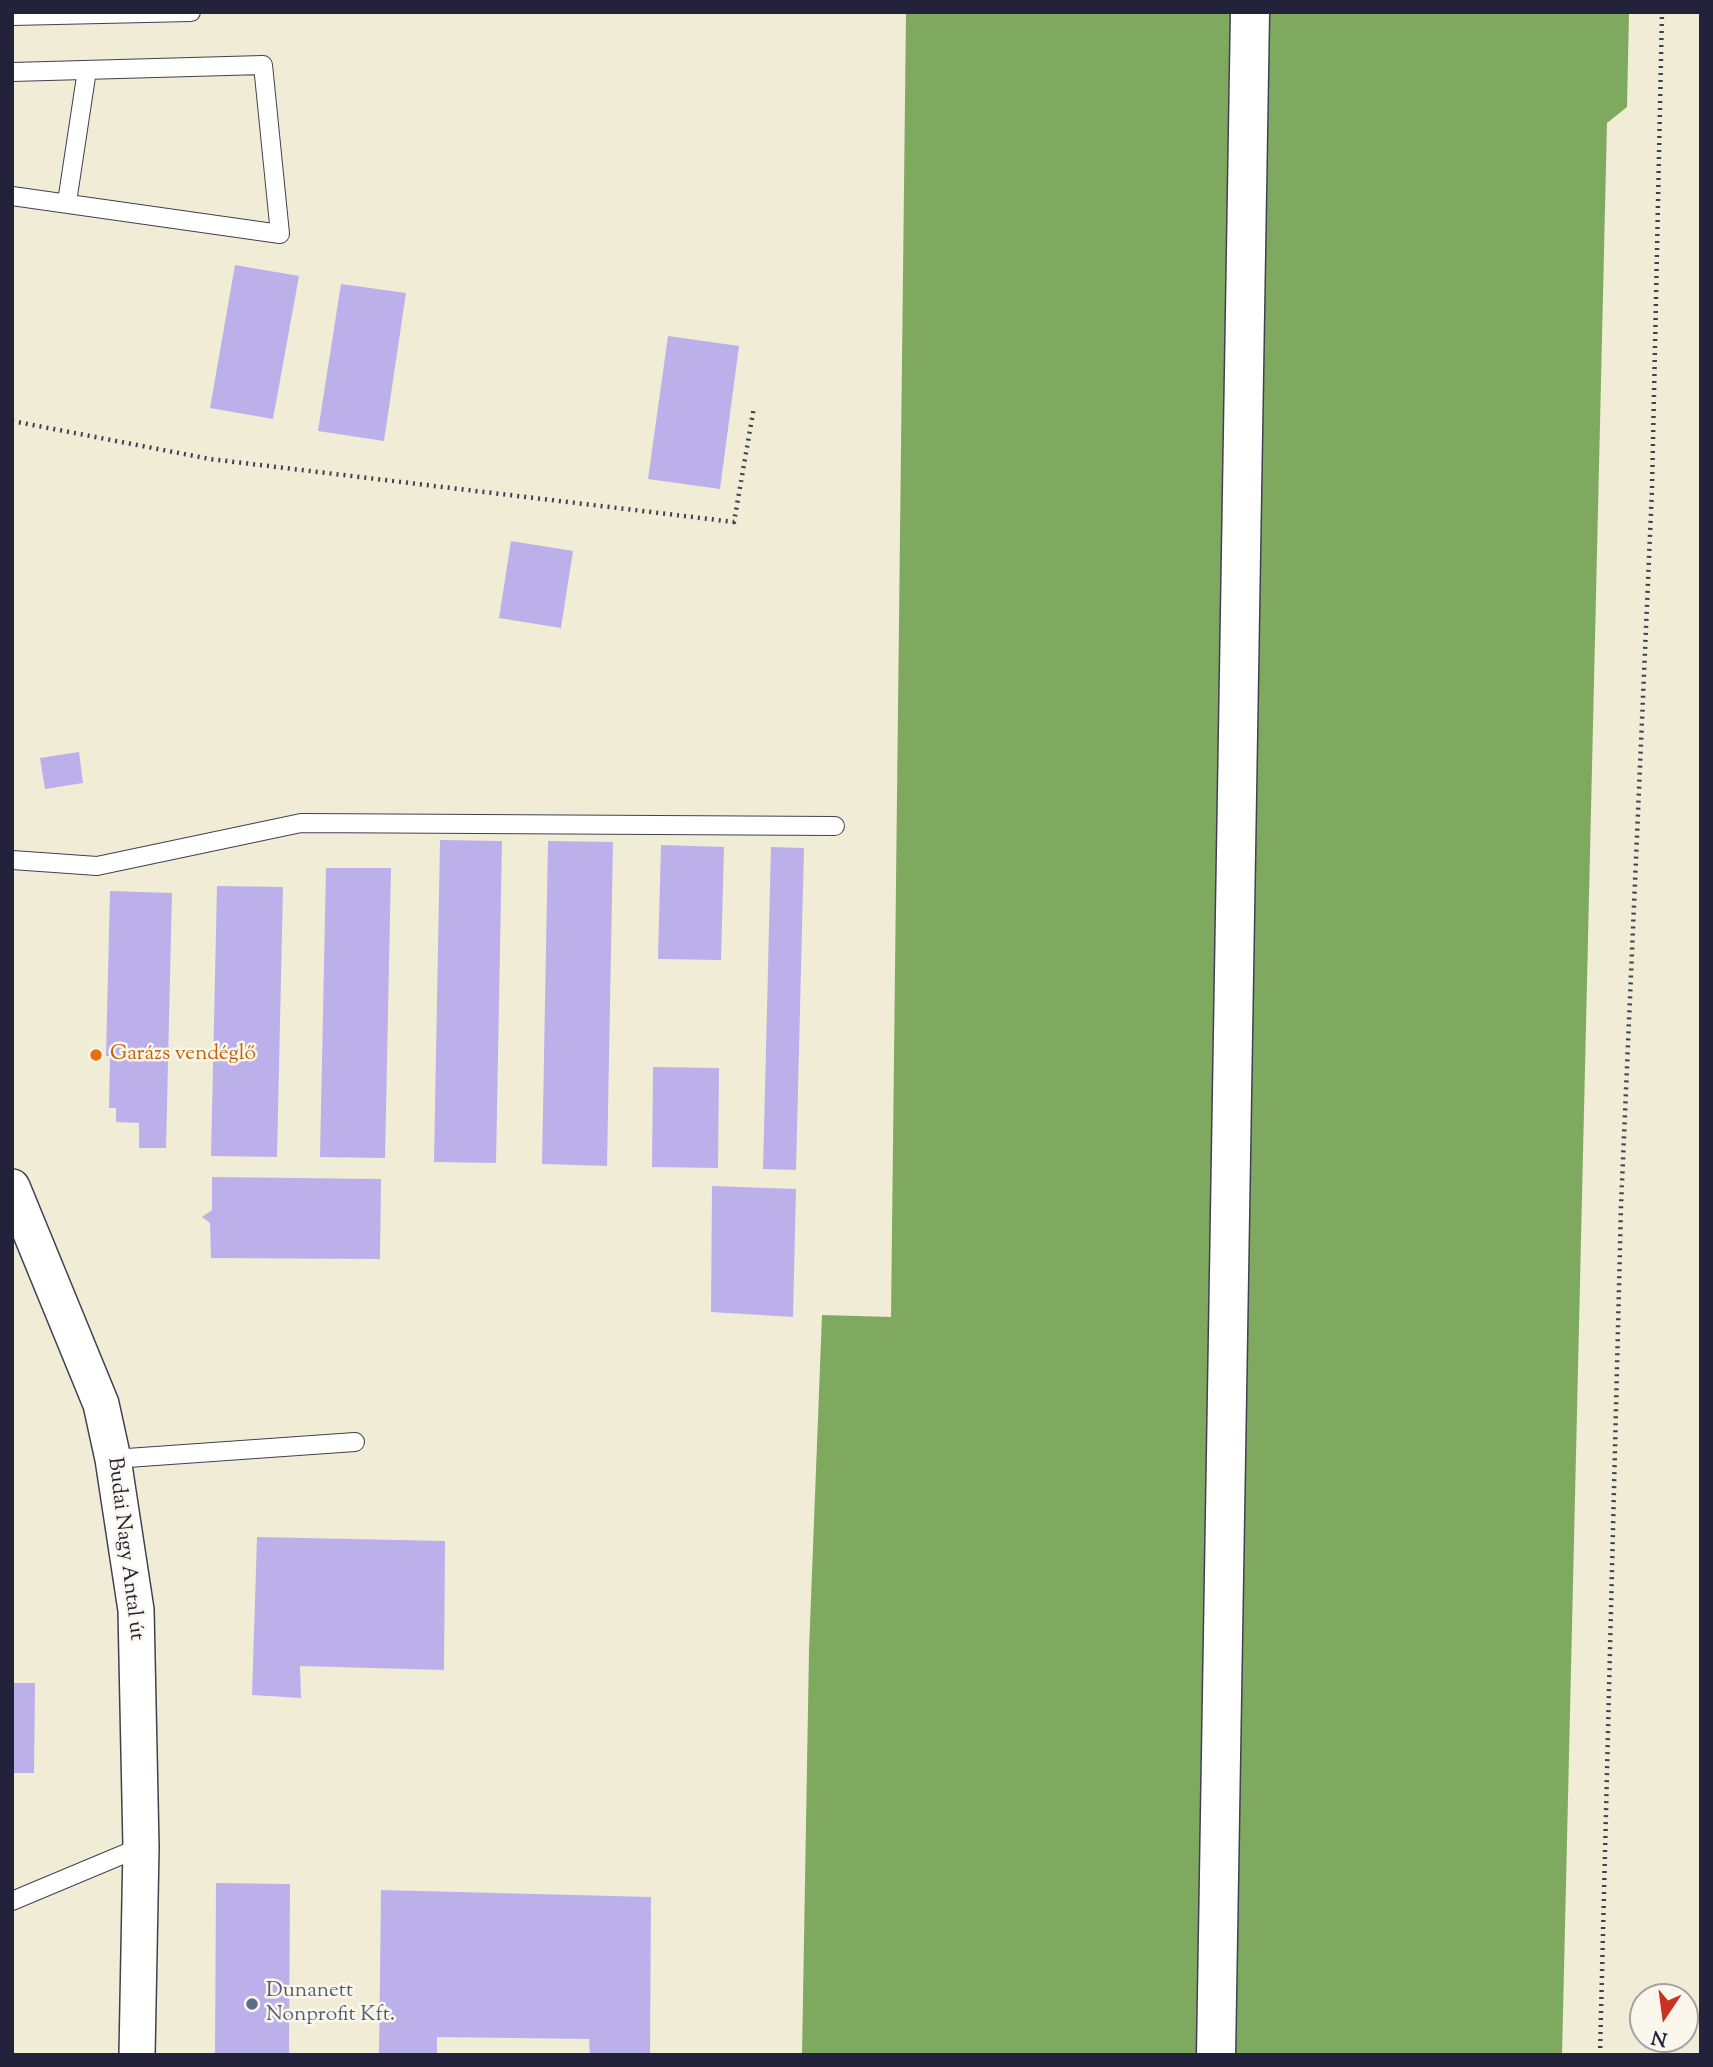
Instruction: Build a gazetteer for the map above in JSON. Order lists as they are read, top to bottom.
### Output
{
  "streets": {
    "street": ["Budai Nagy Antal út"]
  },
  "places": ["Garázs vendéglő", "Dunanett Nonprofit Kft."],
  "north": "bottom"
}
